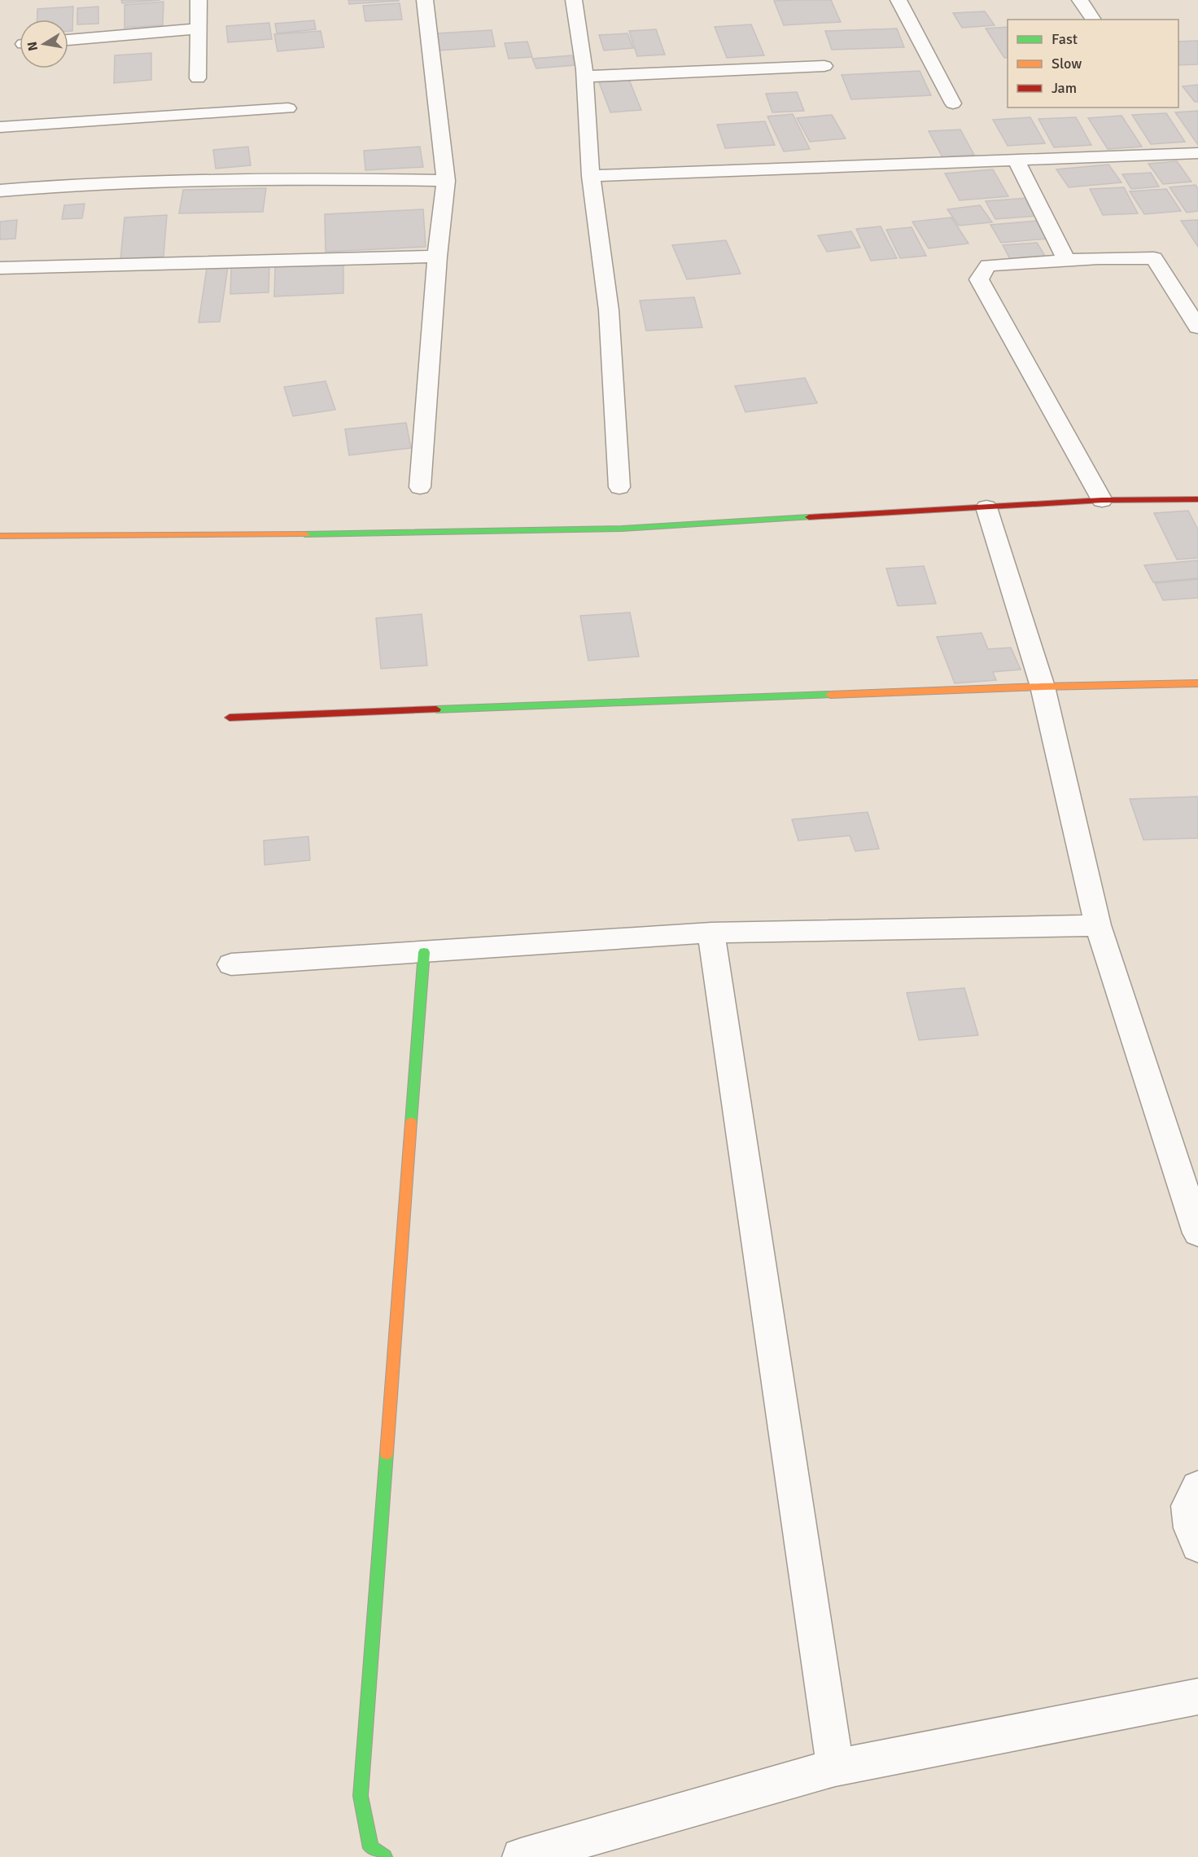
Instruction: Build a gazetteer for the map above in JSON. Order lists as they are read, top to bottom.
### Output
{
  "legend": ["Fast", "Slow", "Jam"],
  "north": "left"
}
